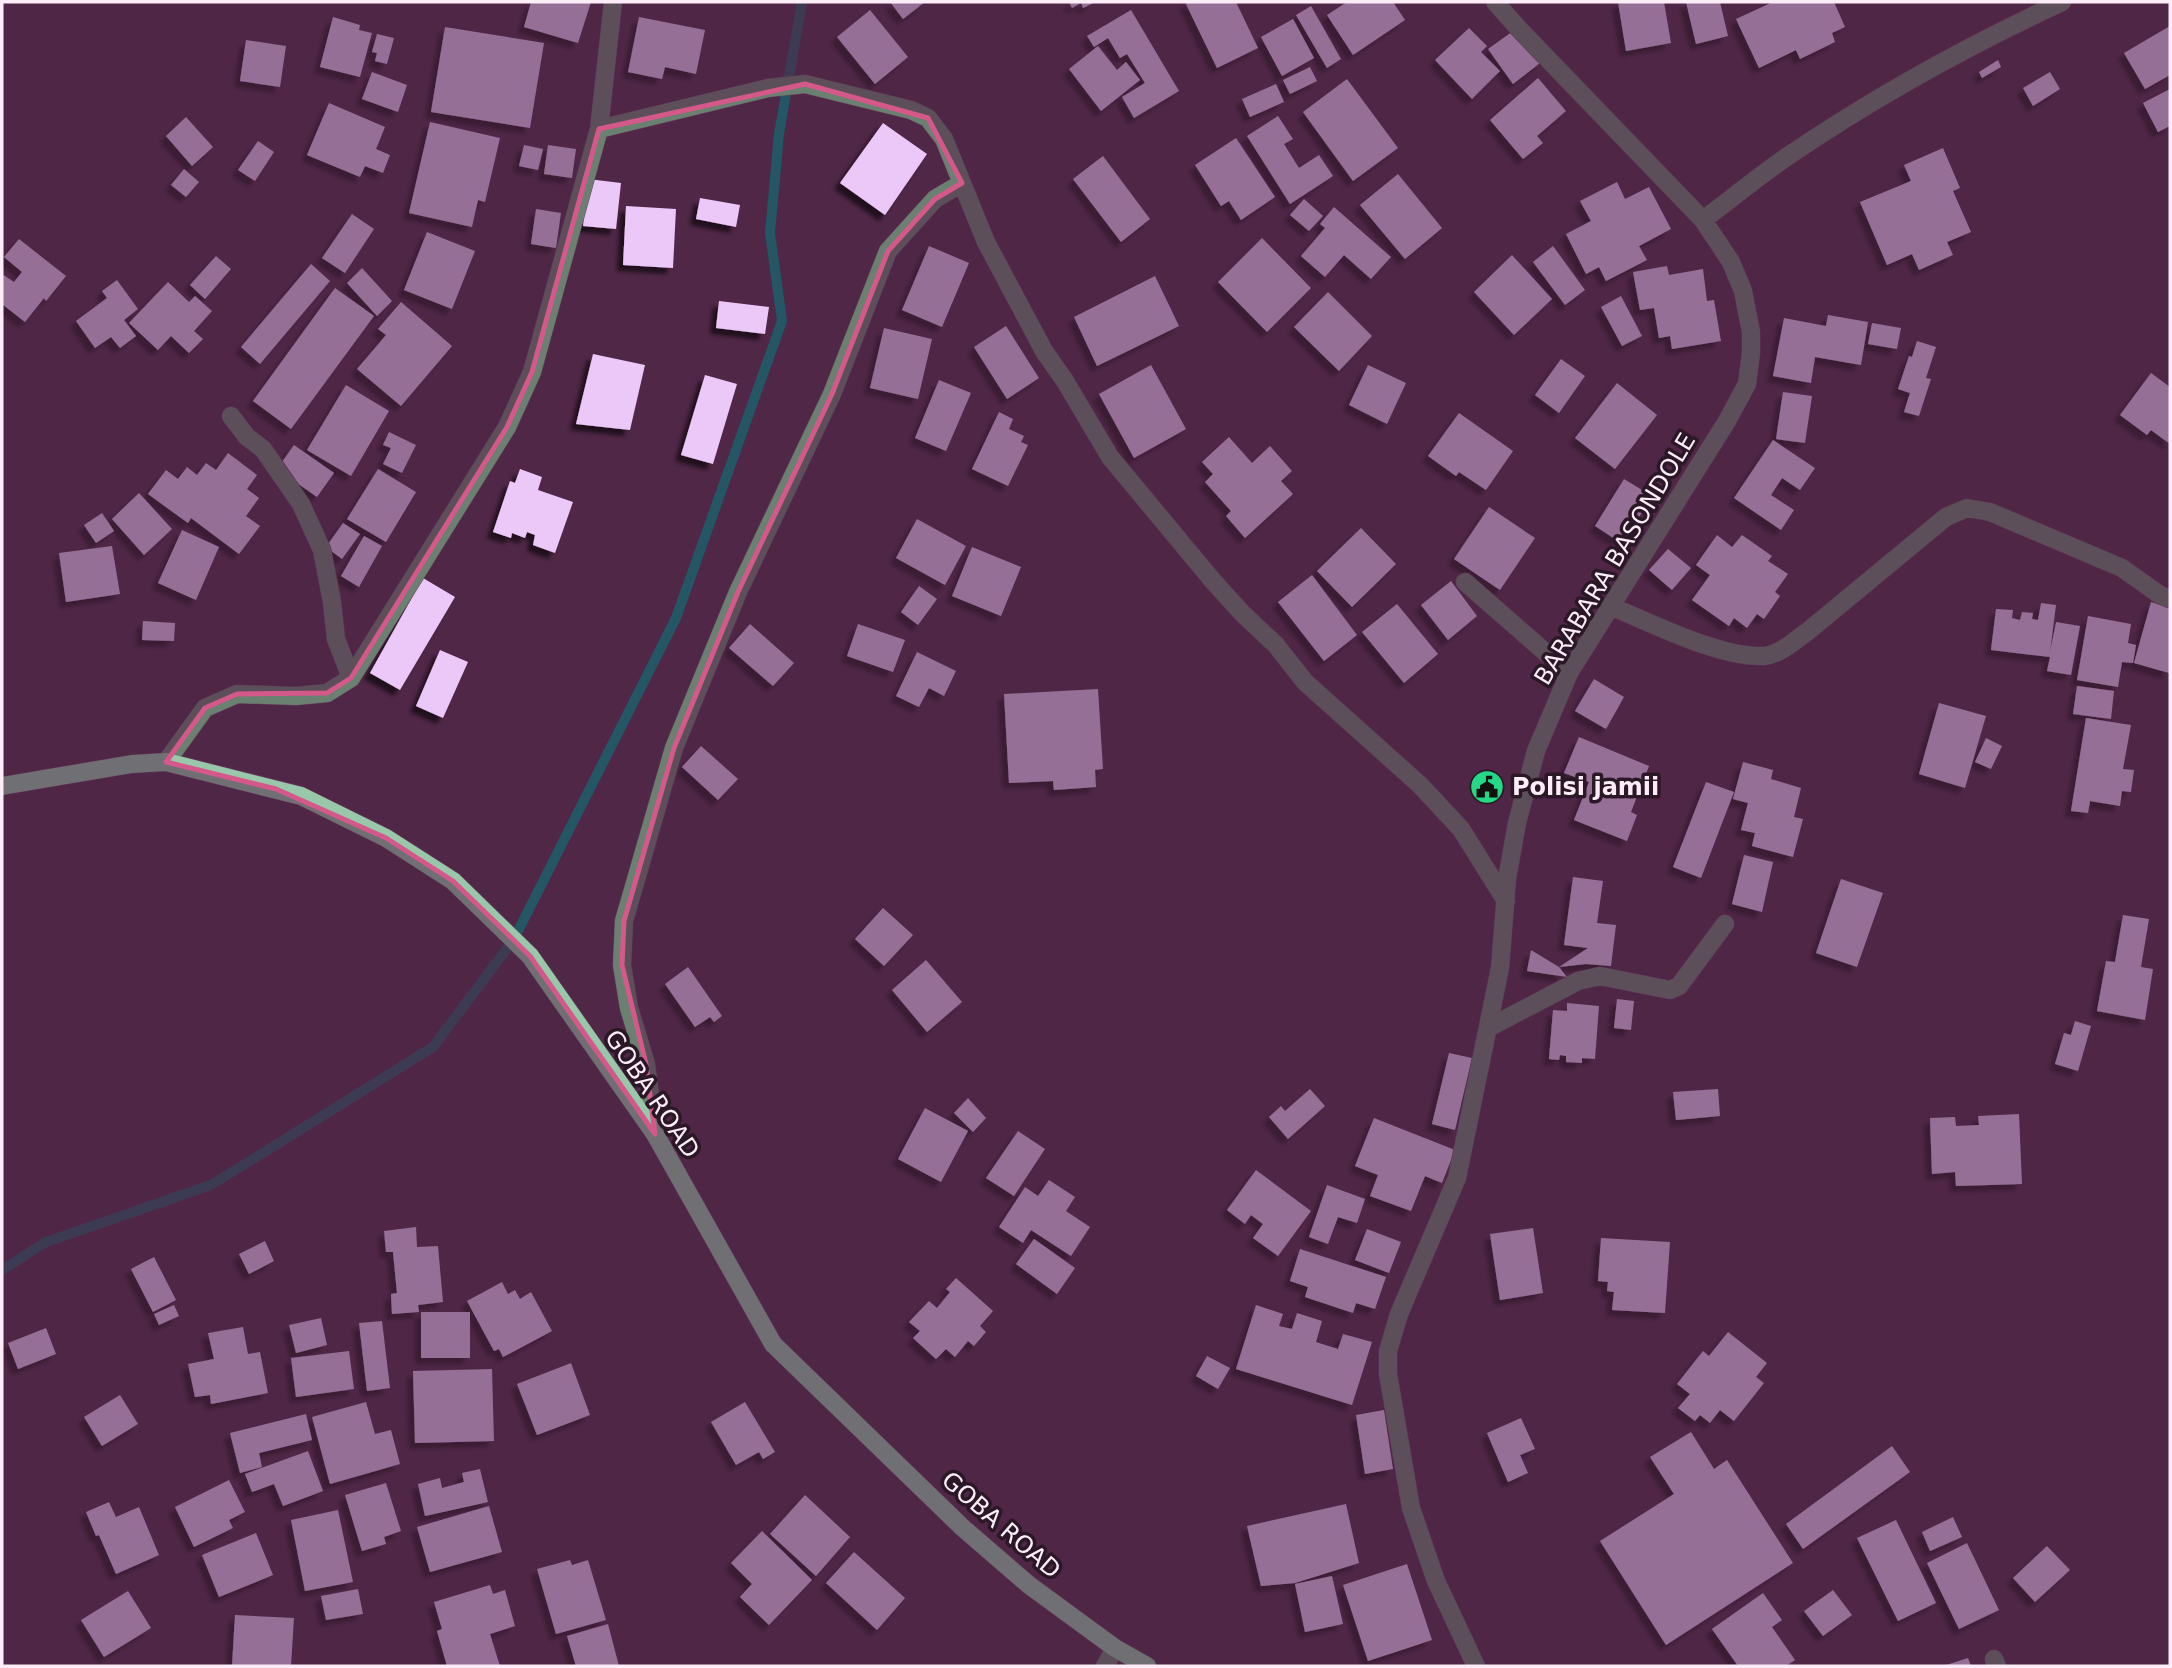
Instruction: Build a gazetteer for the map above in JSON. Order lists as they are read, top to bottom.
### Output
{
  "streets": {
    "main road": ["GOBA ROAD"],
    "street": ["BARABARA BASONDOLE"]
  },
  "places": {
    "public building": ["Polisi jamii"]
  }
}
